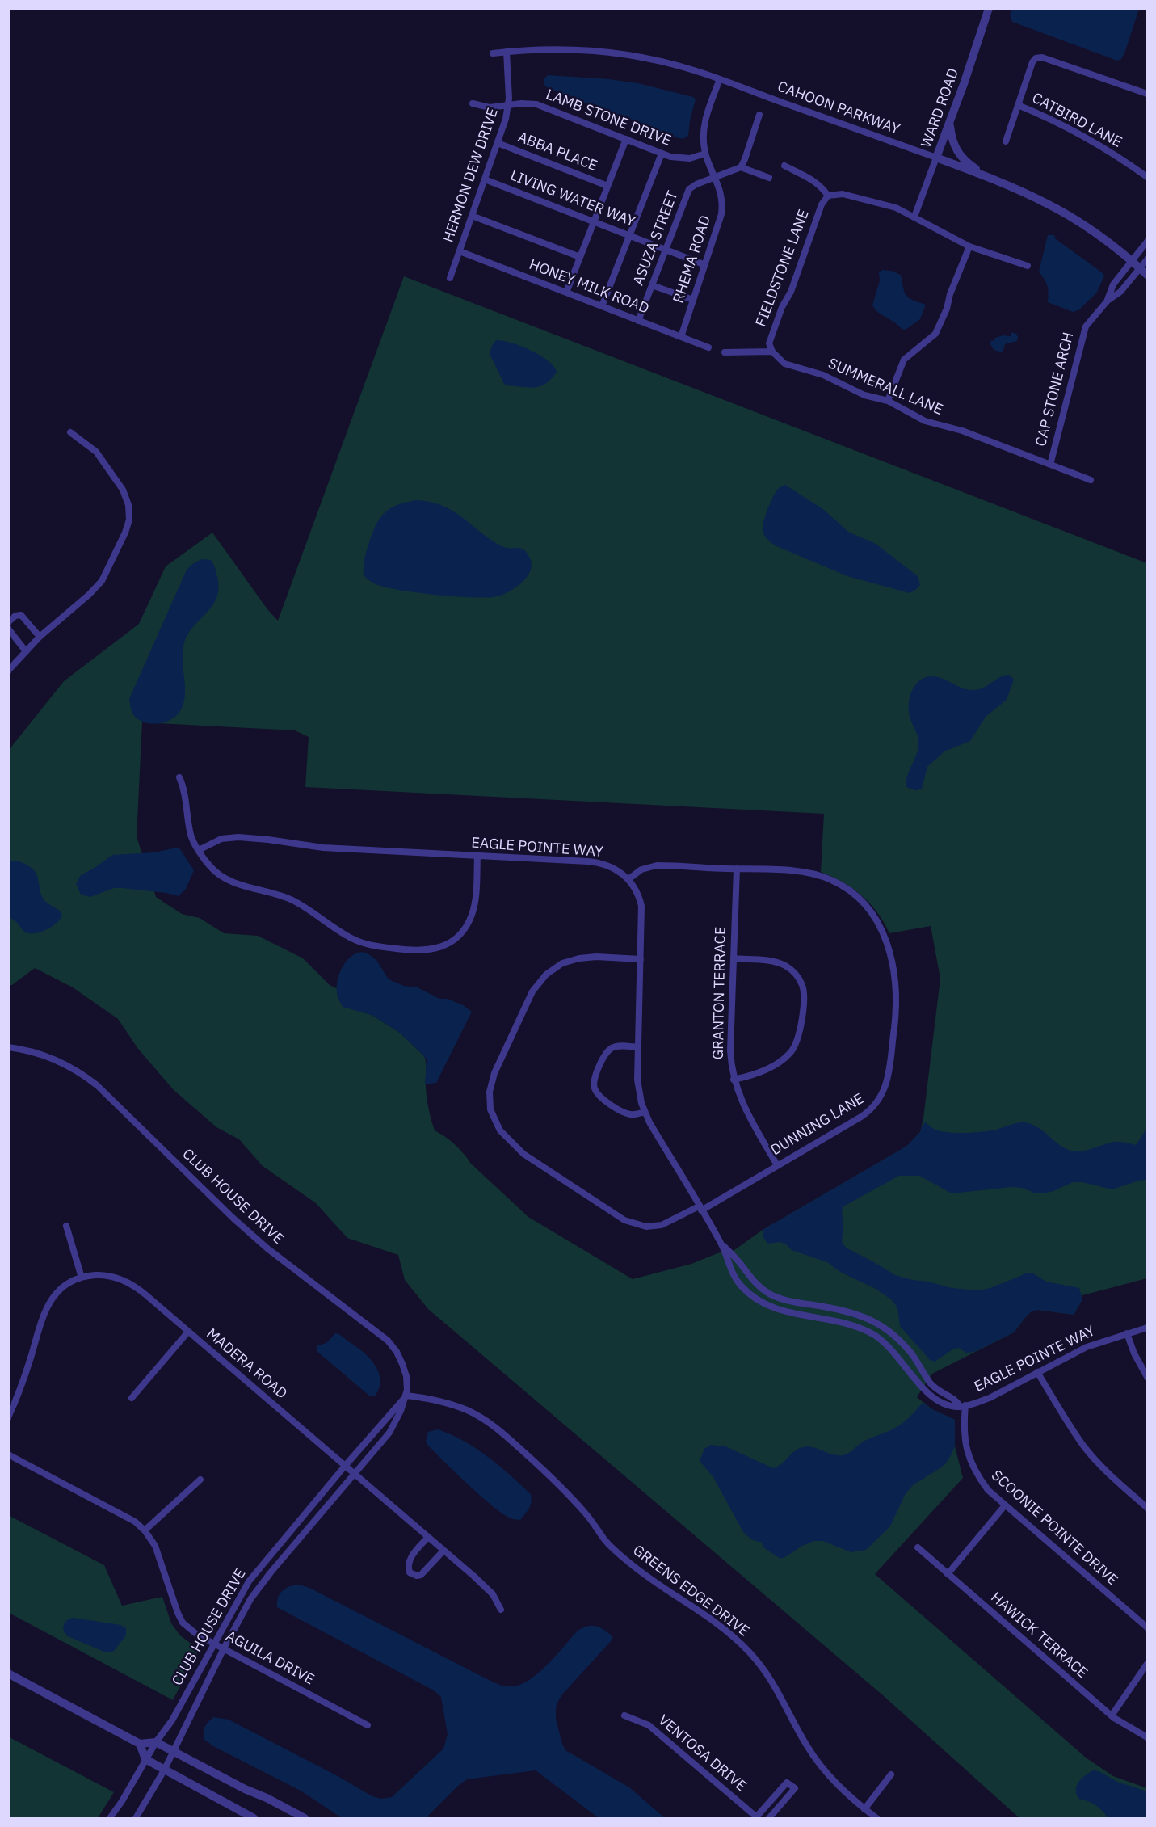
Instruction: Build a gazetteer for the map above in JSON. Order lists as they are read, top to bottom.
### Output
{
  "streets": {
    "street": [
      "CAHOON PARKWAY",
      "WARD ROAD",
      "LAMB STONE DRIVE",
      "CATBIRD LANE",
      "ABBA PLACE",
      "HERMON DEW DRIVE",
      "LIVING WATER WAY",
      "ASUZA STREET",
      "RHEMA ROAD",
      "FIELDSTONE LANE",
      "HONEY MILK ROAD",
      "SUMMERALL LANE",
      "CAP STONE ARCH",
      "EAGLE POINTE WAY",
      "GRANTON TERRACE",
      "DUNNING LANE",
      "CLUB HOUSE DRIVE",
      "MADERA ROAD",
      "SCOONIE POINTE DRIVE",
      "GREENS EDGE DRIVE",
      "HAWICK TERRACE",
      "AGUILA DRIVE",
      "VENTOSA DRIVE"
    ]
  },
  "crossings": [
    ["CAHOON PARKWAY", "WARD ROAD"],
    ["CAHOON PARKWAY", "HERMON DEW DRIVE"],
    ["CAHOON PARKWAY", "RHEMA ROAD"],
    ["CAHOON PARKWAY", "CAP STONE ARCH"],
    ["LAMB STONE DRIVE", "HERMON DEW DRIVE"],
    ["LAMB STONE DRIVE", "RHEMA ROAD"],
    ["ABBA PLACE", "HERMON DEW DRIVE"],
    ["HERMON DEW DRIVE", "LIVING WATER WAY"],
    ["HERMON DEW DRIVE", "HONEY MILK ROAD"],
    ["LIVING WATER WAY", "ASUZA STREET"],
    ["LIVING WATER WAY", "RHEMA ROAD"],
    ["ASUZA STREET", "RHEMA ROAD"],
    ["ASUZA STREET", "HONEY MILK ROAD"],
    ["RHEMA ROAD", "HONEY MILK ROAD"],
    ["FIELDSTONE LANE", "SUMMERALL LANE"],
    ["SUMMERALL LANE", "CAP STONE ARCH"],
    ["EAGLE POINTE WAY", "DUNNING LANE"],
    ["EAGLE POINTE WAY", "SCOONIE POINTE DRIVE"],
    ["GRANTON TERRACE", "DUNNING LANE"],
    ["CLUB HOUSE DRIVE", "MADERA ROAD"],
    ["CLUB HOUSE DRIVE", "GREENS EDGE DRIVE"],
    ["CLUB HOUSE DRIVE", "AGUILA DRIVE"]
  ]
}
